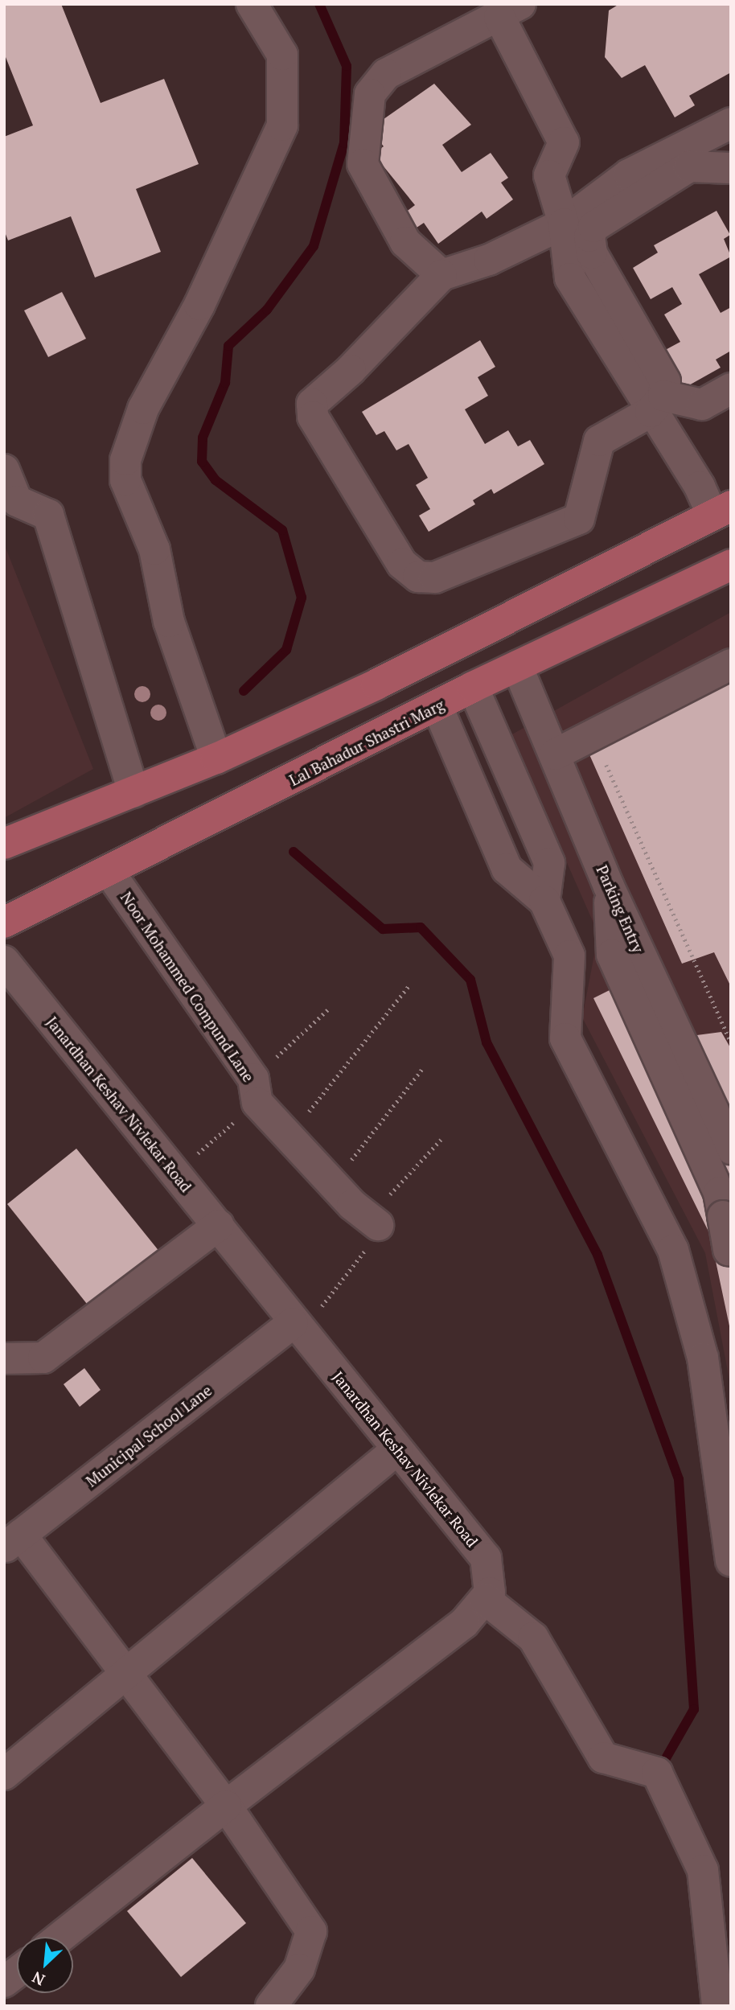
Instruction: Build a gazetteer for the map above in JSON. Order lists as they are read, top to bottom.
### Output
{
  "streets": {
    "main road": ["Lal Bahadur Shastri Marg"],
    "street": [
      "Parking Entry",
      "Noor Mohammed Compund Lane",
      "Janardhan Keshav Nivlekar Road",
      "Municipal School Lane"
    ]
  },
  "crossings": [
    ["Lal Bahadur Shastri Marg", "Parking Entry"],
    ["Lal Bahadur Shastri Marg", "Noor Mohammed Compund Lane"],
    ["Janardhan Keshav Nivlekar Road", "Municipal School Lane"]
  ],
  "north": "bottom left"
}
